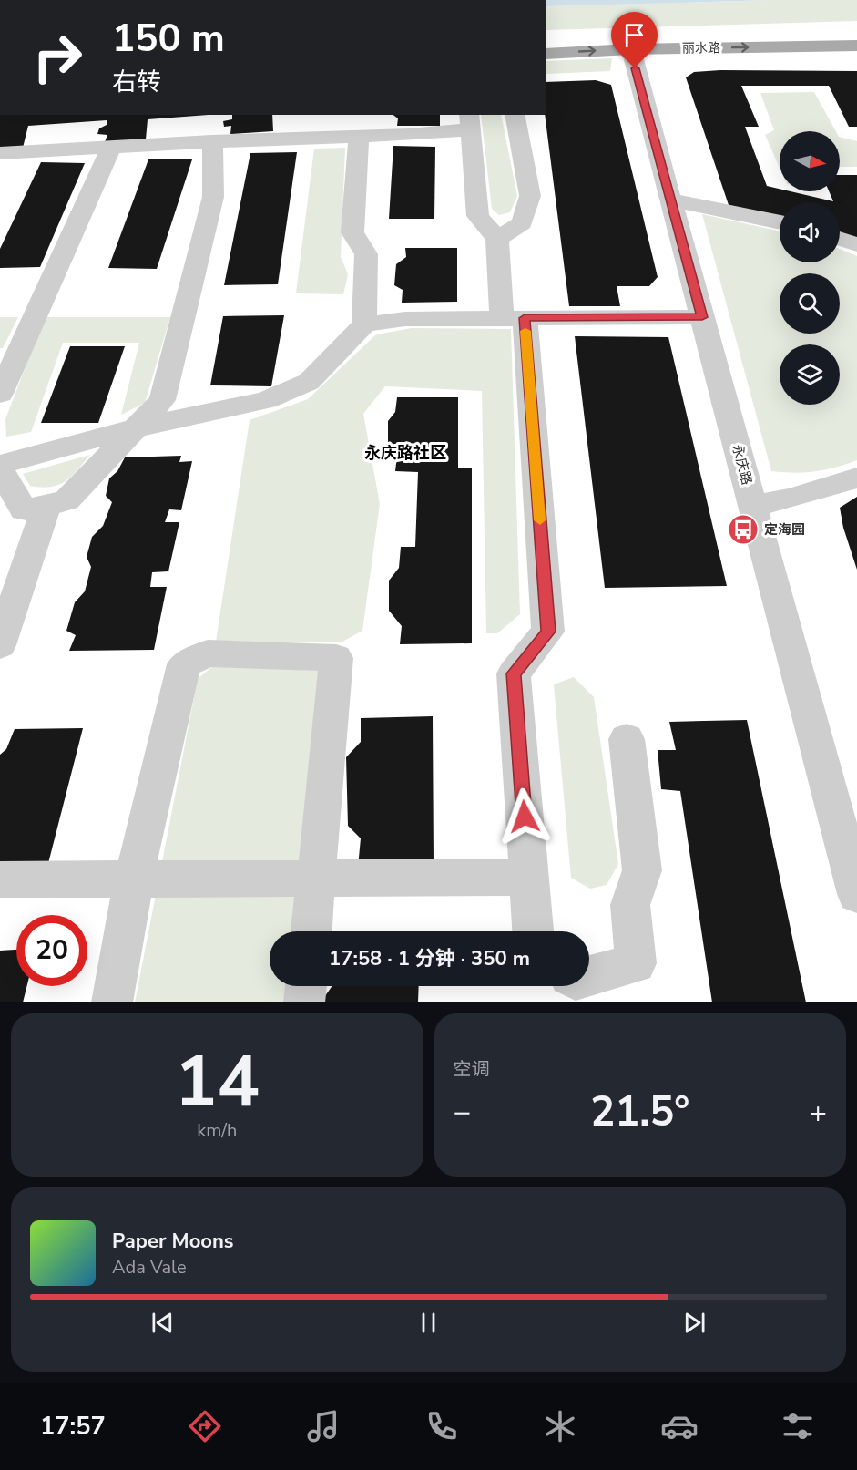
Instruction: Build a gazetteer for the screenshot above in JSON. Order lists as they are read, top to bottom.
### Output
{
  "streets": {
    "main road": ["丽水路"],
    "street": ["永庆路"]
  },
  "crossings": [
    ["丽水路", "永庆路"]
  ],
  "districts": ["永庆路社区"],
  "places": {
    "bus stop": ["定海园"]
  },
  "north": "right",
  "page": {
    "turn": ["150 m", "右转"],
    "limit": "20",
    "trip": "17:58 · 1 分钟 · 350 m",
    "tile": [
      ["14", "km/h"],
      "空调"
    ],
    "heat": ["−", "21.5°", "+"],
    "song": ["Paper Moons", "Ada Vale"],
    "tabs": "17:57"
  }
}
